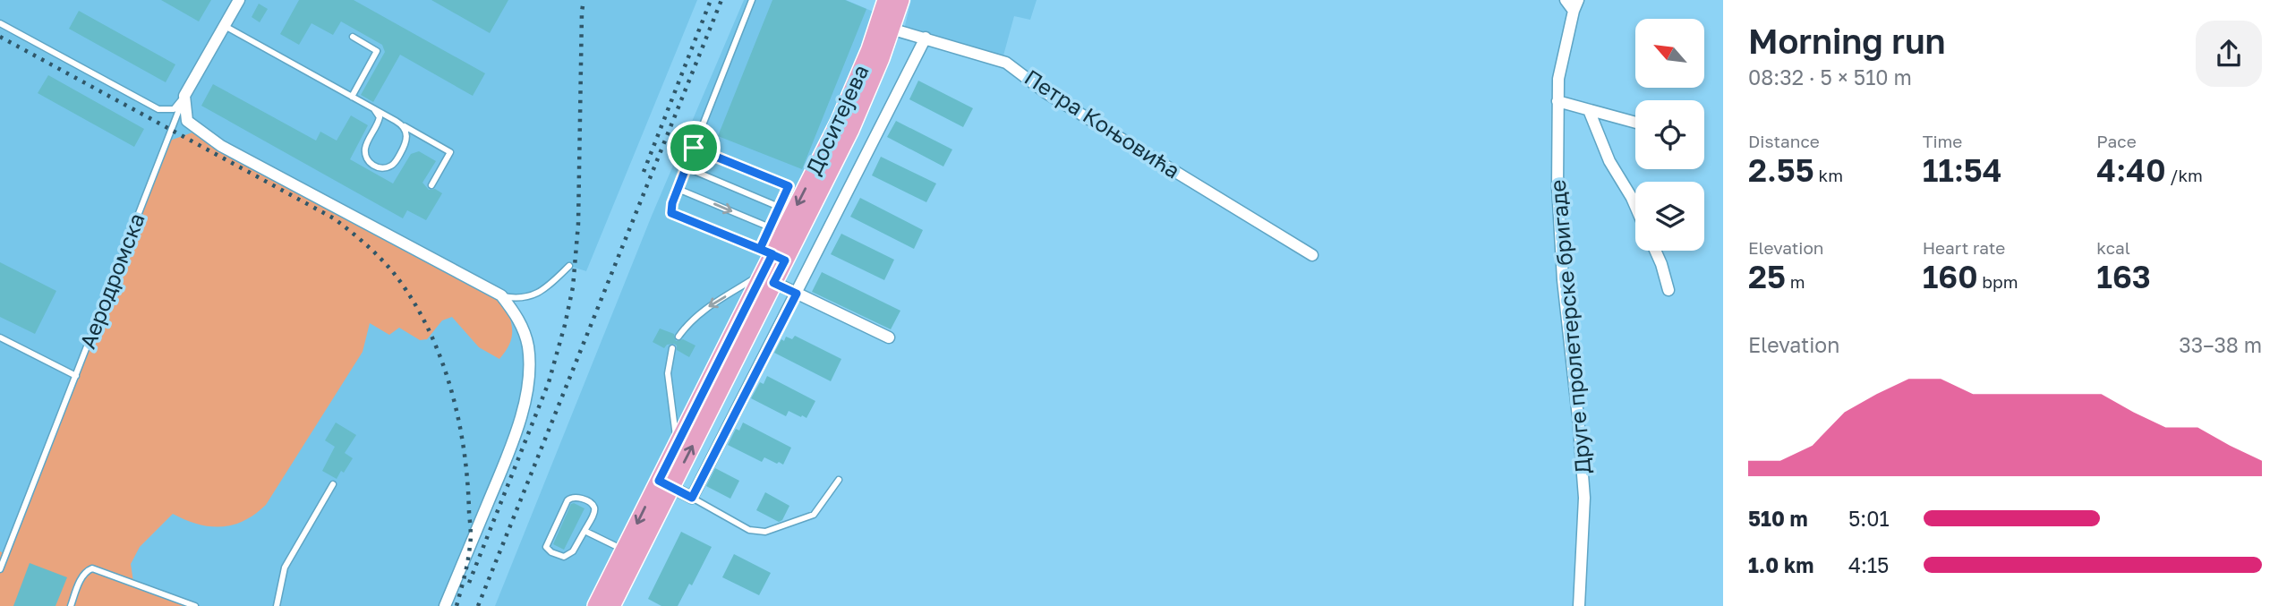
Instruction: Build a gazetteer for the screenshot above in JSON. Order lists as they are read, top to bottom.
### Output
{
  "streets": {
    "main road": ["Доситејева"],
    "street": ["Петра Коњовића", "Аеродромска", "Друге пролетерске бригаде"]
  },
  "crossings": [
    ["Доситејева", "Петра Коњовића"]
  ],
  "north": "top left",
  "page": {
    "heading": ["Morning run", "08:32 · 5 × 510 m"],
    "stats": [
      ["Distance", "2.55 km"],
      ["Time", "11:54"],
      ["Pace", "4:40 /km"],
      ["Elevation", "25 m"],
      ["Heart rate", "160 bpm"],
      ["kcal", "163"]
    ],
    "chart": ["Elevation", "33–38 m"],
    "list": [
      {
        "name": "510 m",
        "note": "5:01"
      },
      {
        "name": "1.0 km",
        "note": "4:15"
      }
    ]
  }
}
